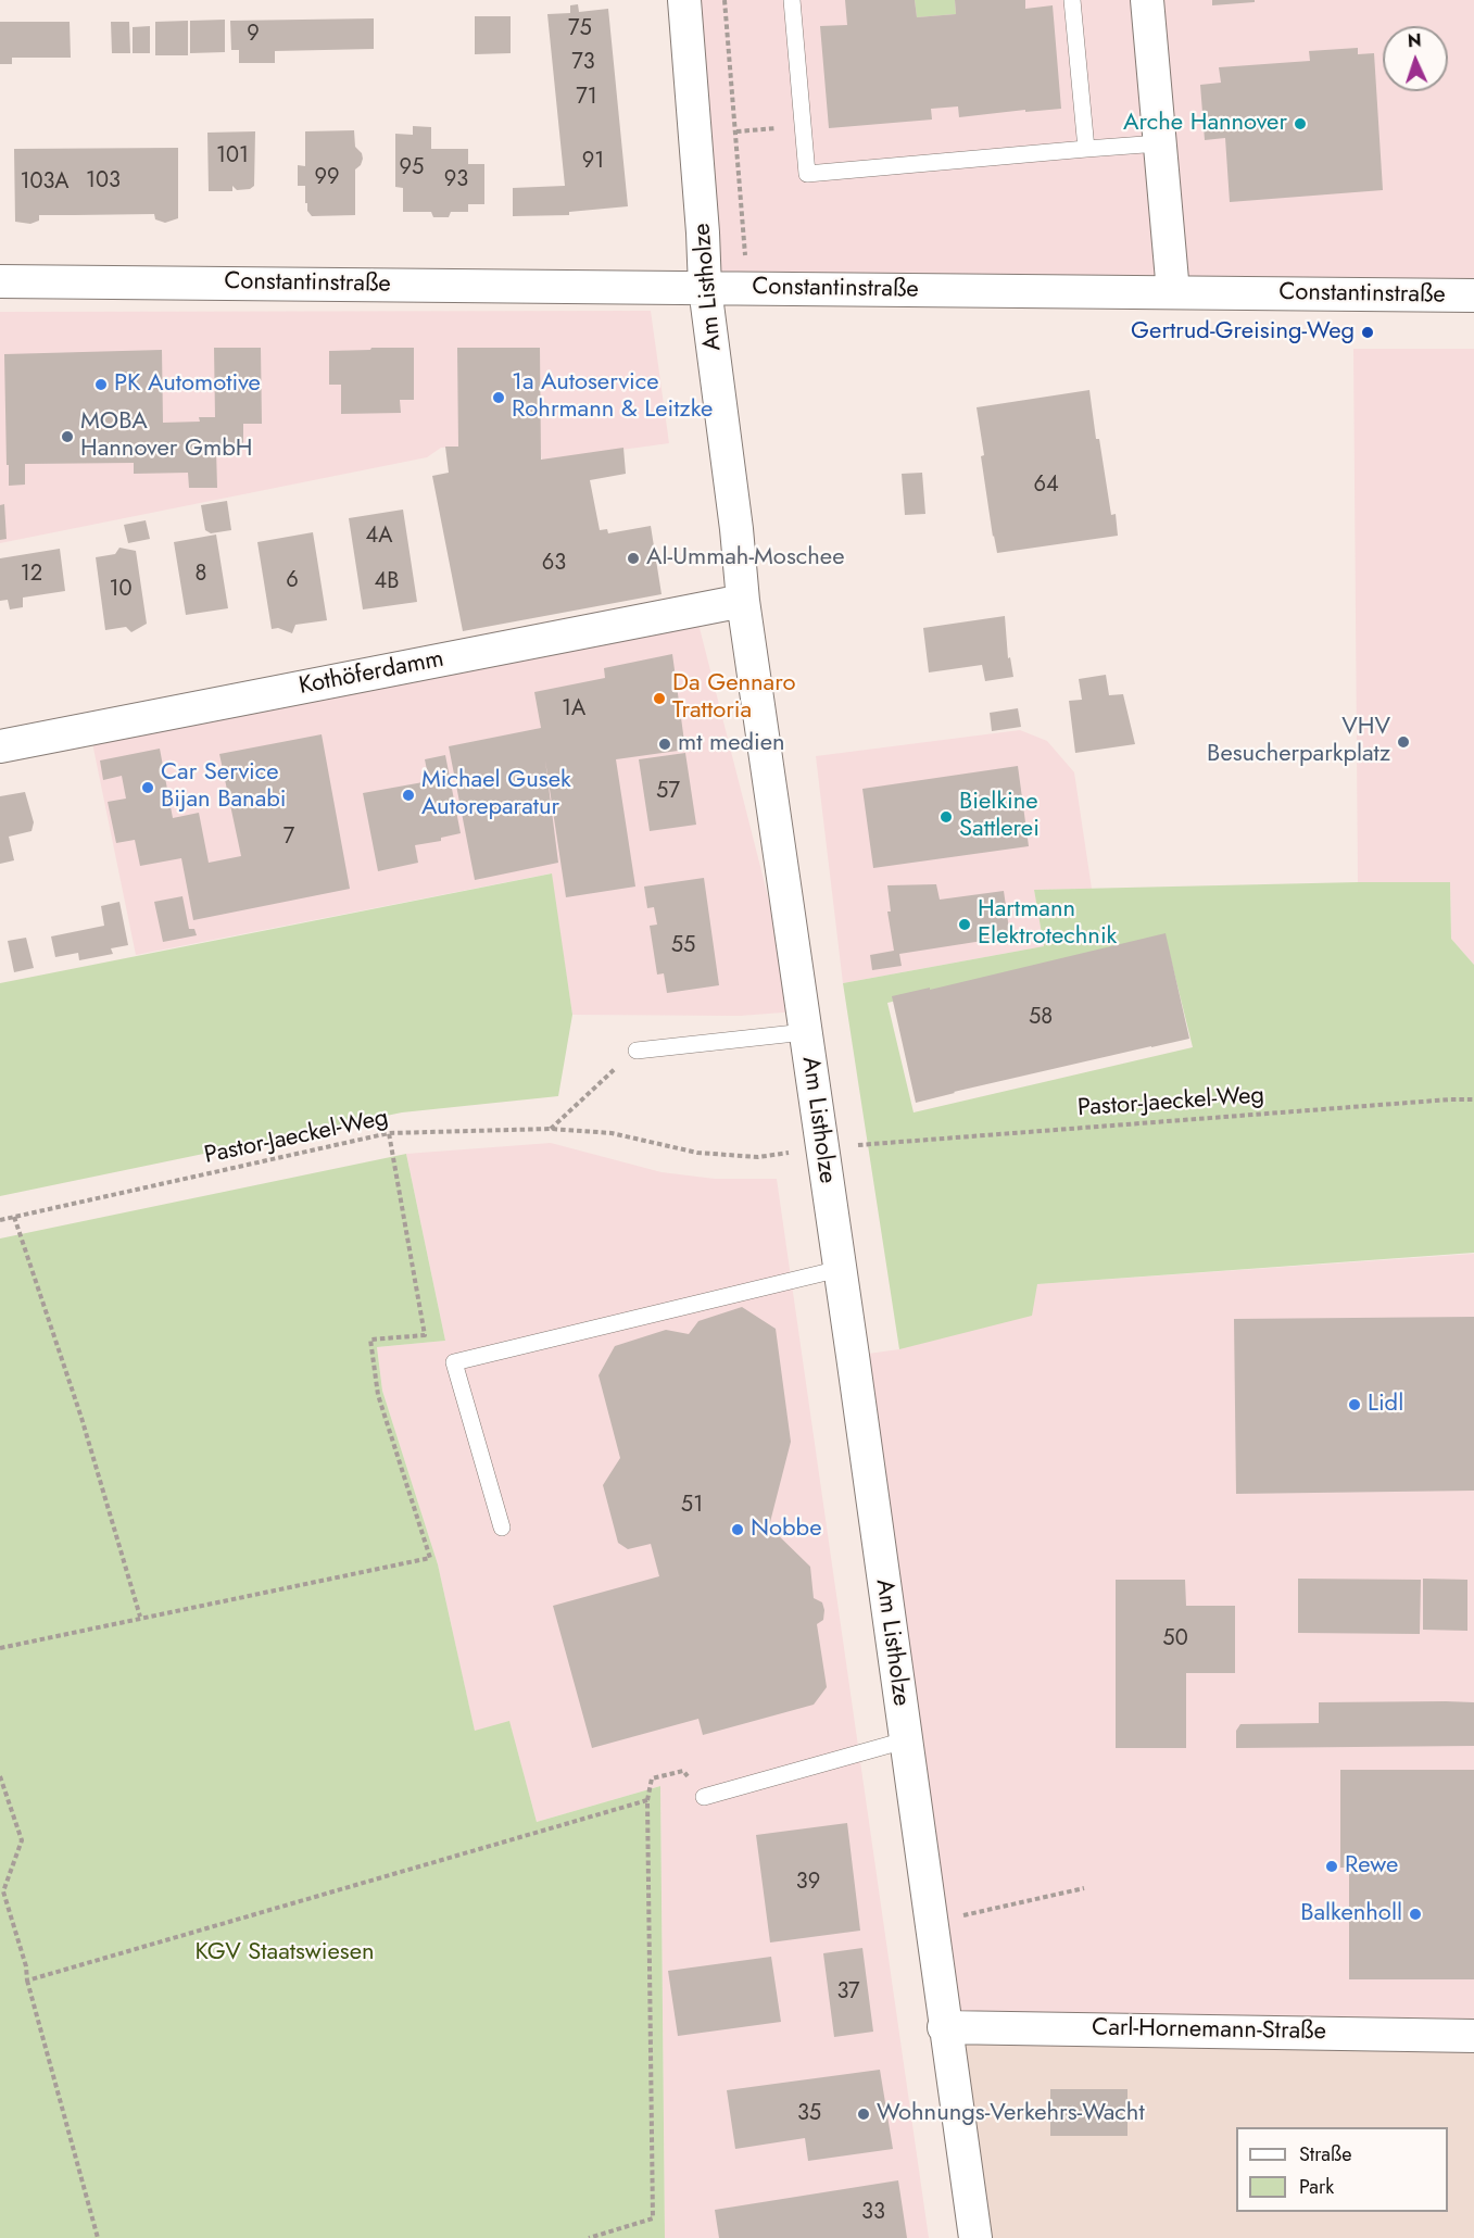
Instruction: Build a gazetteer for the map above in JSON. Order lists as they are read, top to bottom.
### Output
{
  "streets": {
    "street": [
      "Constantinstraße",
      "Am Listholze",
      "Kothöferdamm",
      "Carl-Hornemann-Straße"
    ],
    "path": ["Pastor-Jaeckel-Weg"]
  },
  "crossings": [
    ["Constantinstraße", "Am Listholze"],
    ["Am Listholze", "Kothöferdamm"],
    ["Am Listholze", "Carl-Hornemann-Straße"]
  ],
  "parks": ["KGV Staatswiesen"],
  "places": [
    "Arche Hannover",
    "Gertrud-Greising-Weg",
    "PK Automotive",
    "1a Autoservice Rohrmann & Leitzke",
    "MOBA Hannover GmbH",
    "Al-Ummah-Moschee",
    "Da Gennaro Trattoria",
    "VHV Besucherparkplatz",
    "mt medien",
    "Car Service Bijan Banabi",
    "Michael Gusek Autoreparatur",
    "Bielkine Sattlerei",
    "Hartmann Elektrotechnik",
    "Lidl",
    "Nobbe",
    "Rewe",
    "Balkenholl",
    "Wohnungs-Verkehrs-Wacht"
  ],
  "house_numbers": [
    "75",
    "9",
    "73",
    "71",
    "101",
    "91",
    "95",
    "99",
    "93",
    "103",
    "103A",
    "64",
    "4A",
    "63",
    "12",
    "8",
    "6",
    "4B",
    "10",
    "1A",
    "57",
    "7",
    "55",
    "58",
    "51",
    "50",
    "39",
    "37",
    "35",
    "33"
  ],
  "legend": ["Straße", "Park"],
  "north": "top"
}
